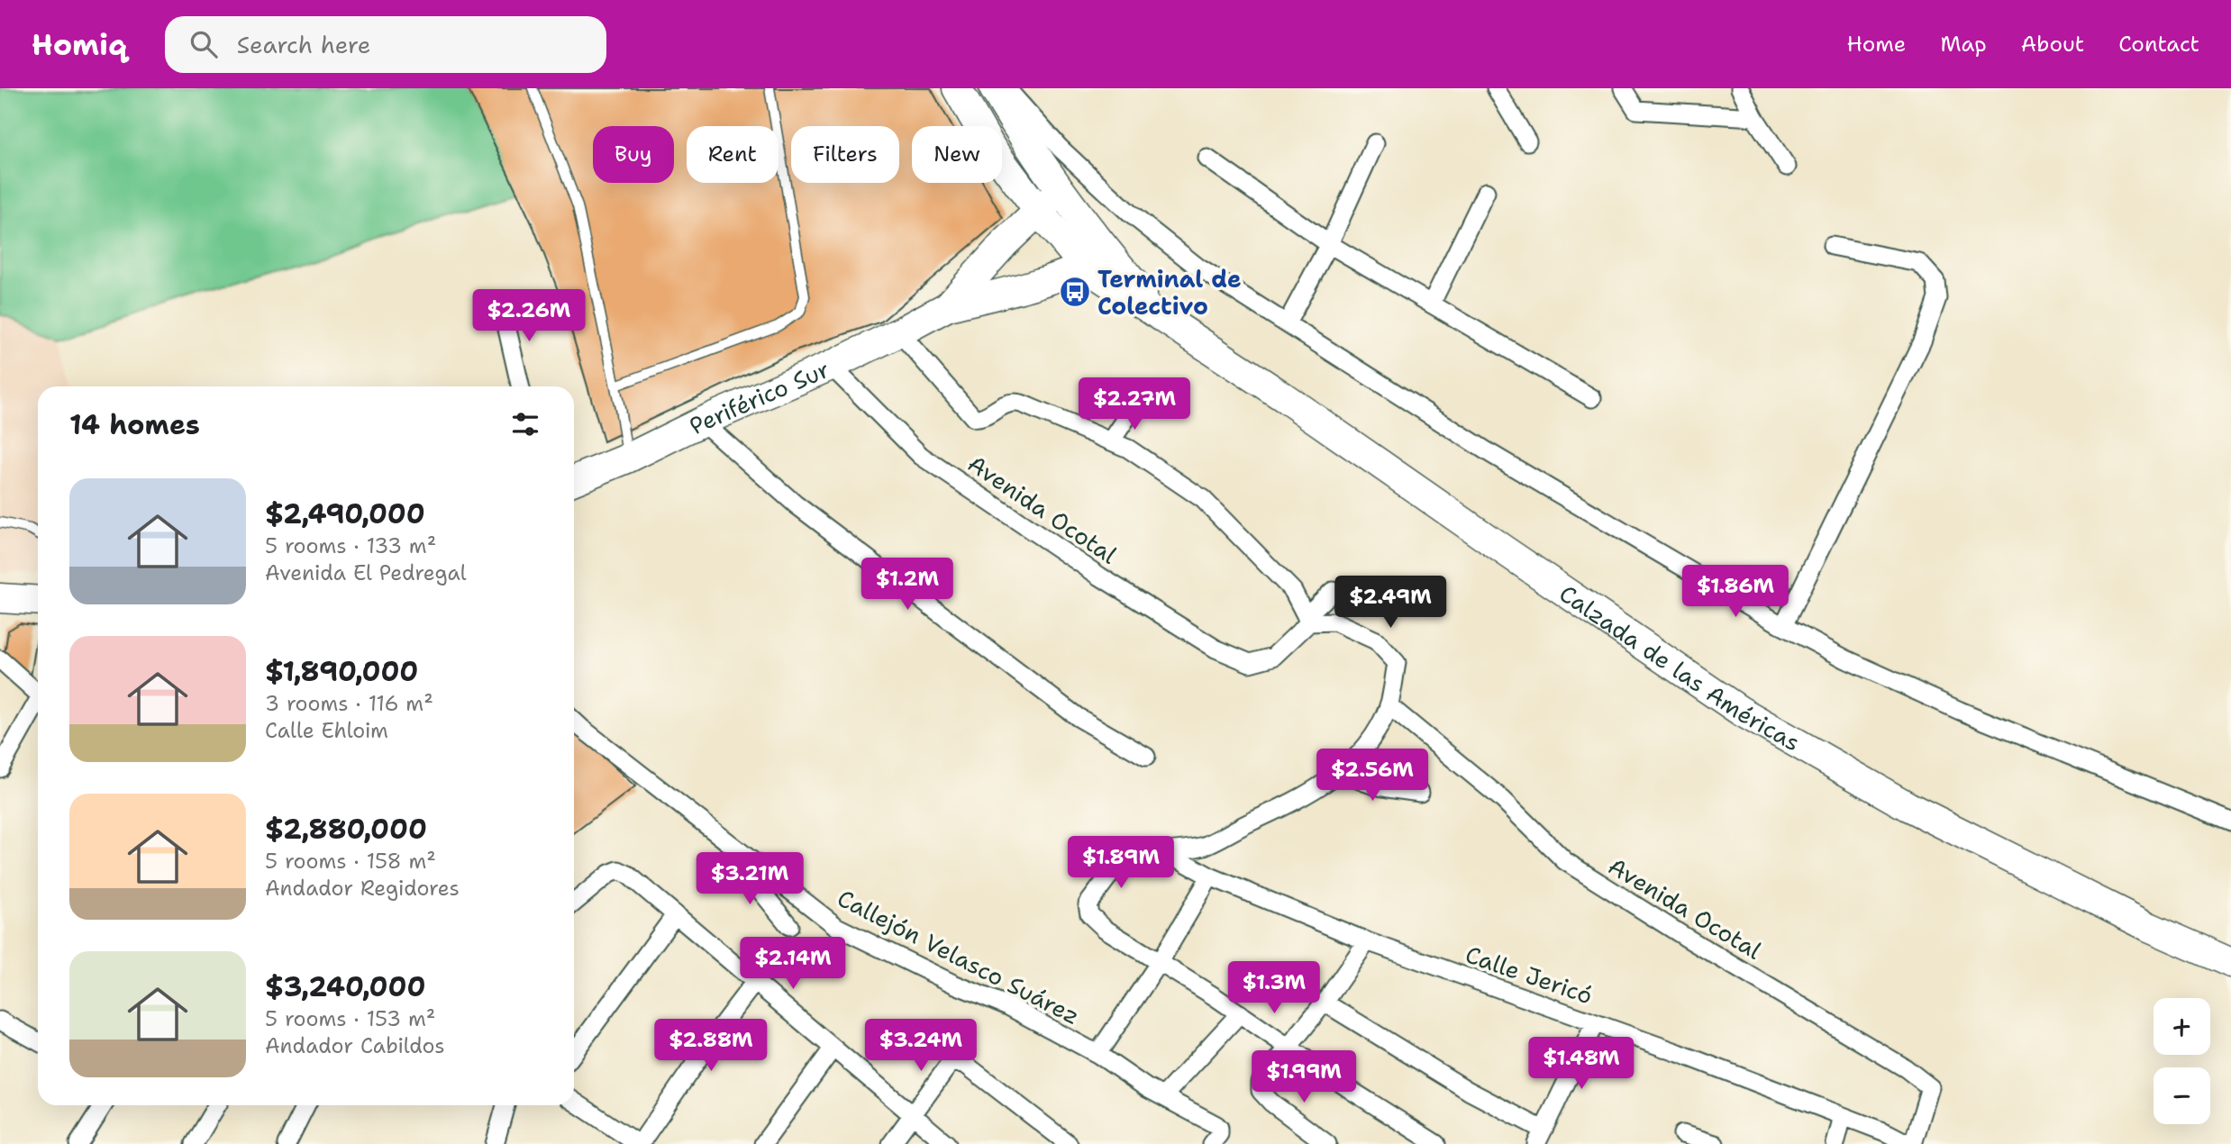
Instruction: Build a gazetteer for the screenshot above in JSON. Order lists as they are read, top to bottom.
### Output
{
  "streets": {
    "main road": ["Periférico Sur", "Calzada de las Américas"],
    "street": ["Avenida Ocotal", "Callejón Velasco Suárez", "Calle Jericó"]
  },
  "crossings": [
    ["Periférico Sur", "Avenida Ocotal"],
    ["Periférico Sur", "Calzada de las Américas"]
  ],
  "places": {
    "bus stop": ["Terminal de Colectivo"]
  },
  "page": {
    "header": "Homiq",
    "search": "Search here",
    "nav": [
      "Home",
      "Map",
      "About",
      "Contact"
    ],
    "chip": [
      "Buy",
      "Rent",
      "Filters",
      "New"
    ],
    "price": [
      "$2.26M",
      "$2.27M",
      "$1.2M",
      "$1.86M",
      "$2.49M",
      "$2.56M",
      "$1.89M",
      "$3.21M",
      "$2.14M",
      "$1.3M",
      "$2.88M",
      "$3.24M",
      "$1.48M",
      "$1.99M"
    ],
    "heading": "14 homes",
    "list": [
      {
        "name": "$2,490,000",
        "note": "5 rooms · 133 m² · Avenida El Pedregal"
      },
      {
        "name": "$1,890,000",
        "note": "3 rooms · 116 m² · Calle Ehloim"
      },
      {
        "name": "$2,880,000",
        "note": "5 rooms · 158 m² · Andador Regidores"
      },
      {
        "name": "$3,240,000",
        "note": "5 rooms · 153 m² · Andador Cabildos"
      }
    ],
    "map_buttons": ["+", "−"]
  }
}
